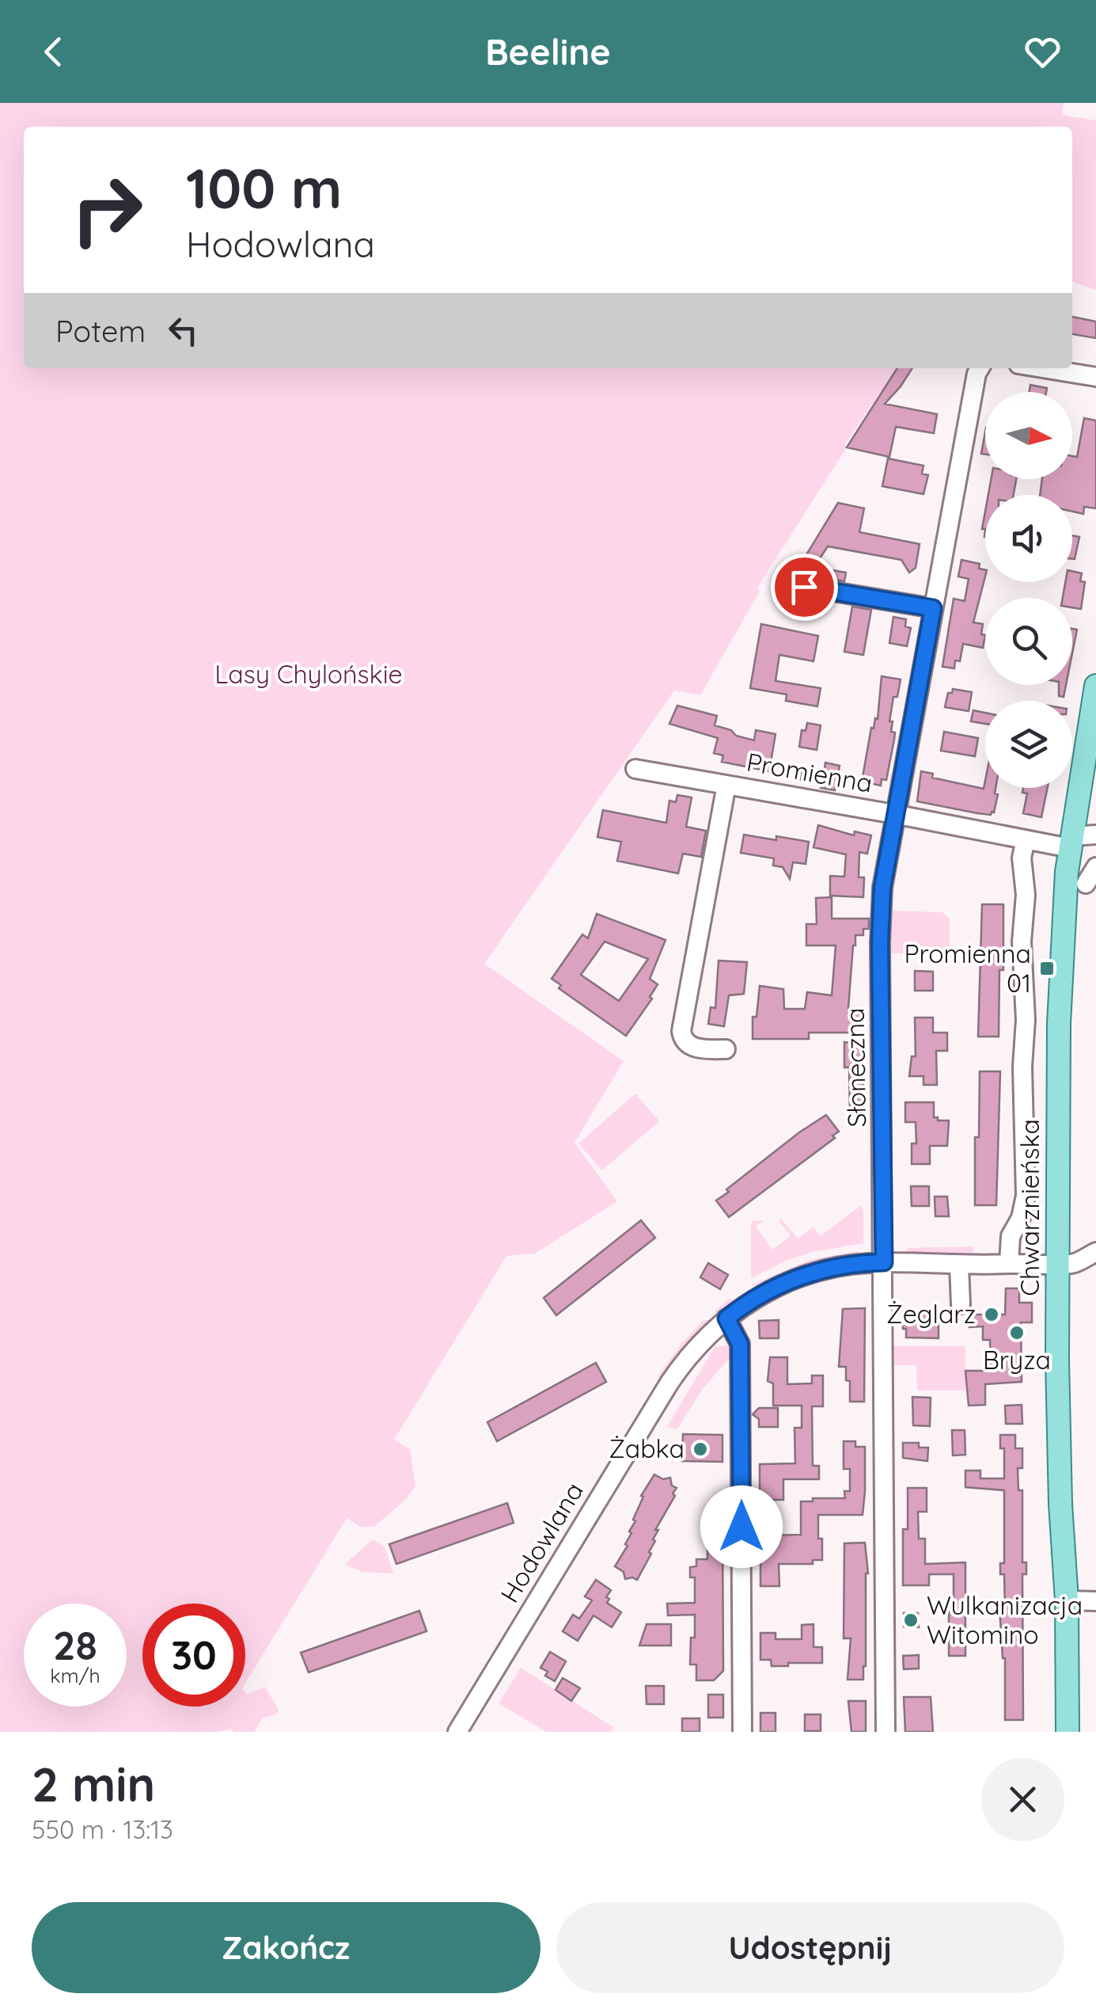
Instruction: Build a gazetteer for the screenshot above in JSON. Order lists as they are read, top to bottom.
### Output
{
  "streets": {
    "main road": ["Chwarznieńska"],
    "street": ["Promienna", "Słoneczna", "Hodowlana"]
  },
  "crossings": [
    ["Promienna", "Słoneczna"],
    ["Promienna", "Chwarznieńska"],
    ["Słoneczna", "Hodowlana"],
    ["Chwarznieńska", "Hodowlana"]
  ],
  "parks": ["Lasy Chylońskie"],
  "places": {
    "transit": ["Promienna 01"],
    "other": [
      "Żeglarz",
      "Bryza",
      "Żabka",
      "Wulkanizacja Witomino"
    ]
  },
  "north": "right",
  "page": {
    "header": "Beeline",
    "turn": ["100 m", "Hodowlana"],
    "then": "Potem",
    "speed": "28 km/h",
    "limit": "30",
    "heading": ["2 min", "550 m · 13:13"],
    "buttons": ["Zakończ", "Udostępnij"]
  }
}
